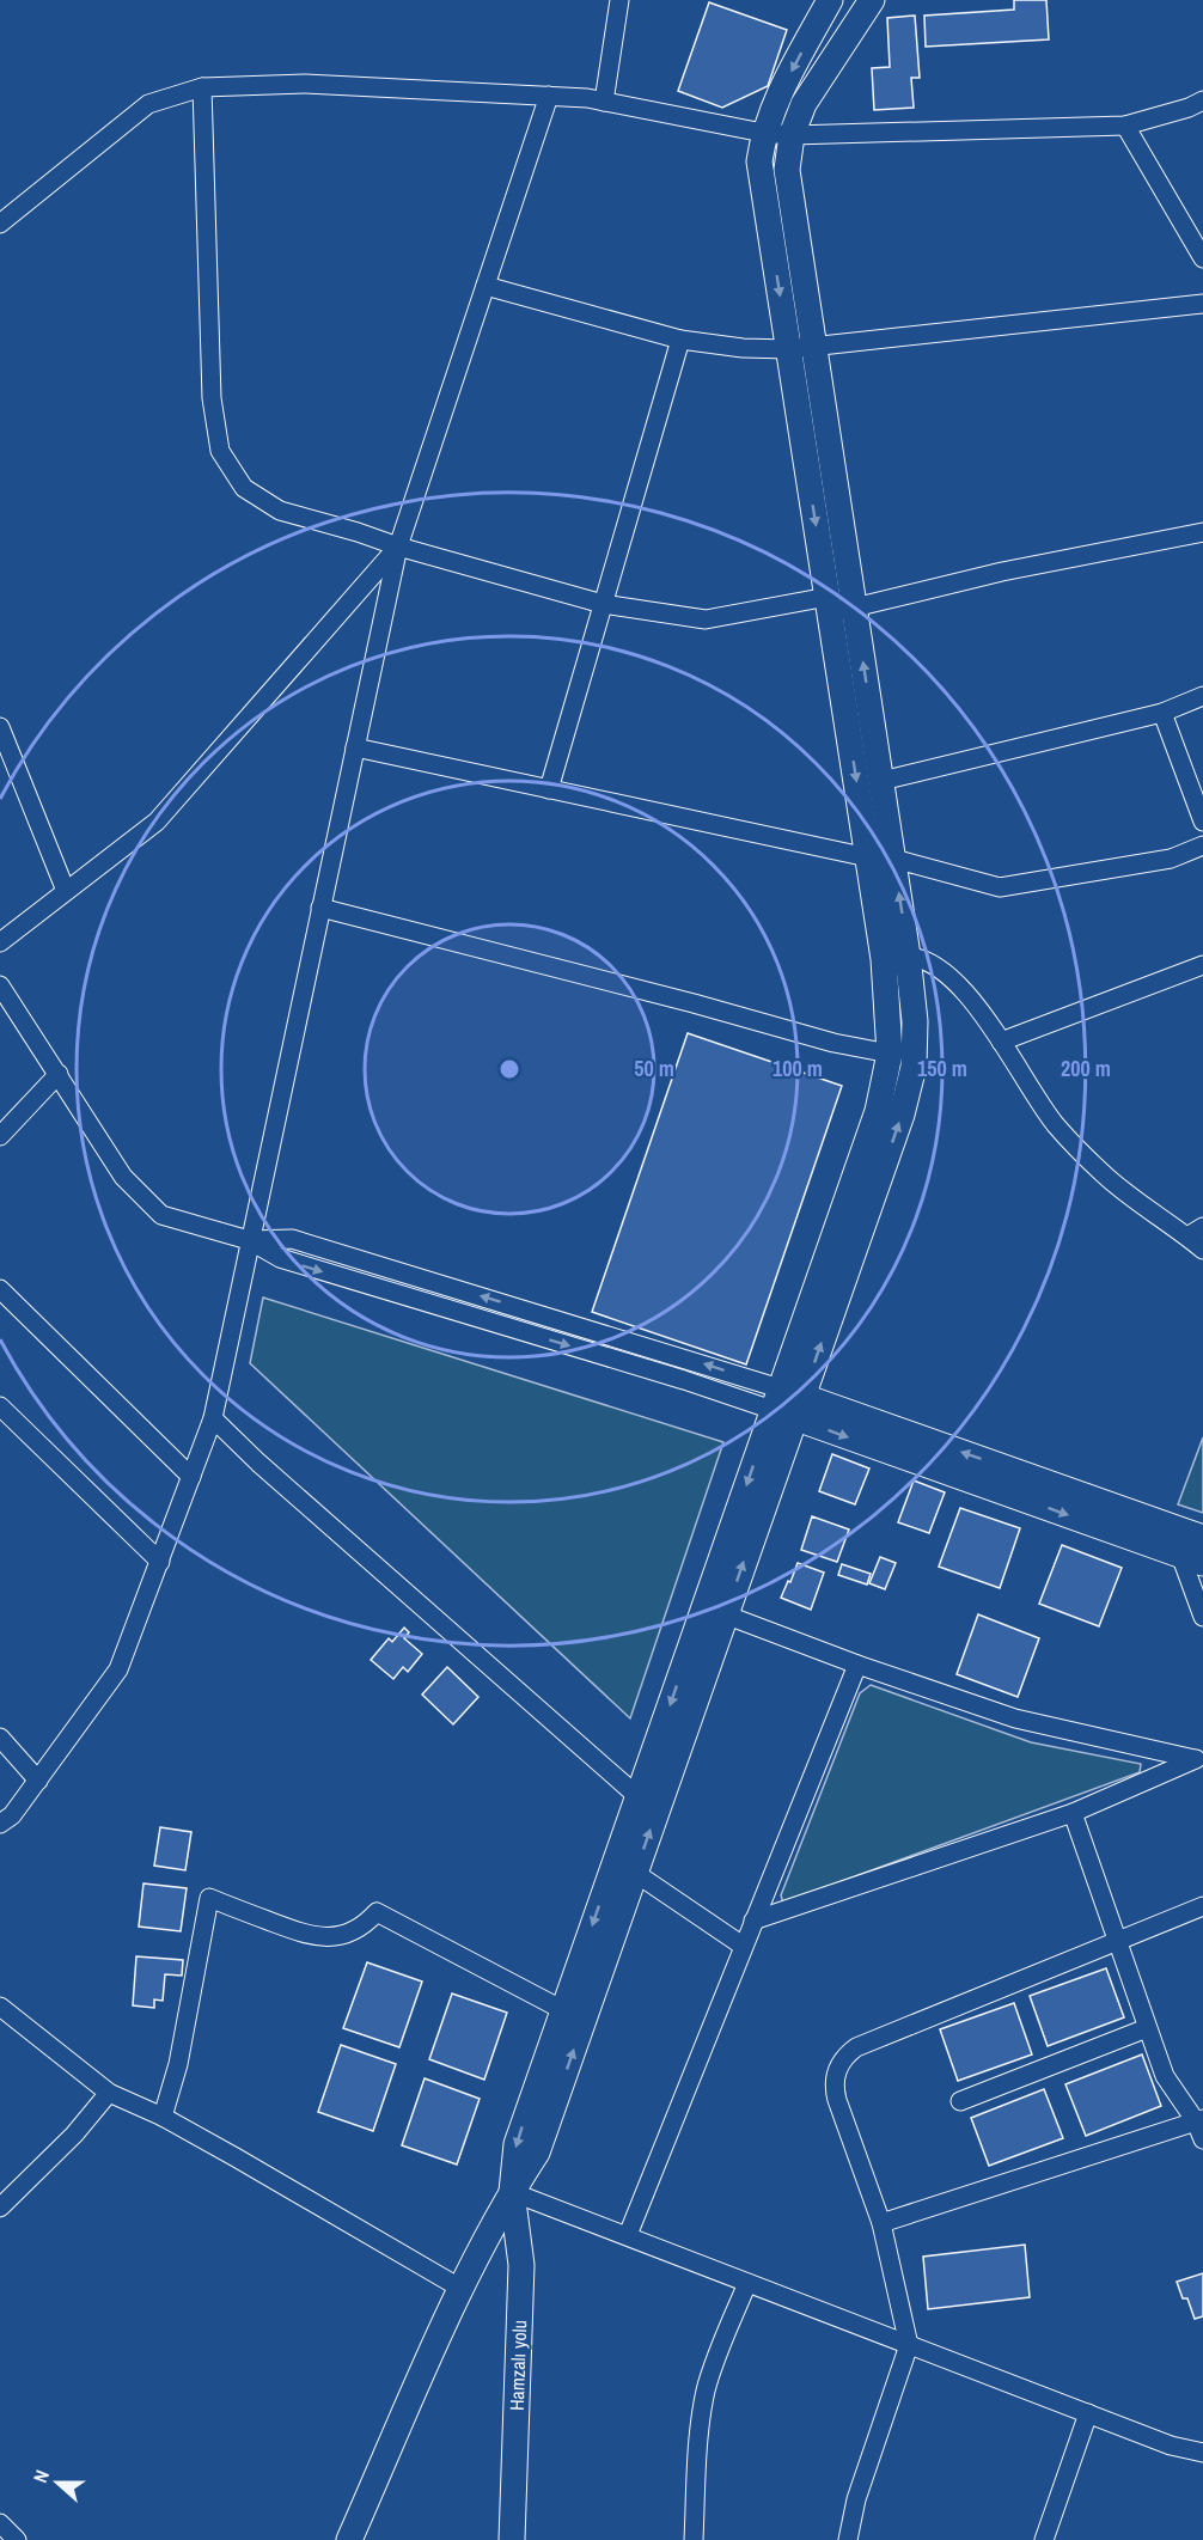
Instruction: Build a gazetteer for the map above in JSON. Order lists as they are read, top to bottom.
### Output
{
  "streets": {
    "main road": ["Hamzalı yolu"]
  },
  "north": "left",
  "rings": [
    "50 m",
    "100 m",
    "150 m",
    "200 m"
  ]
}
